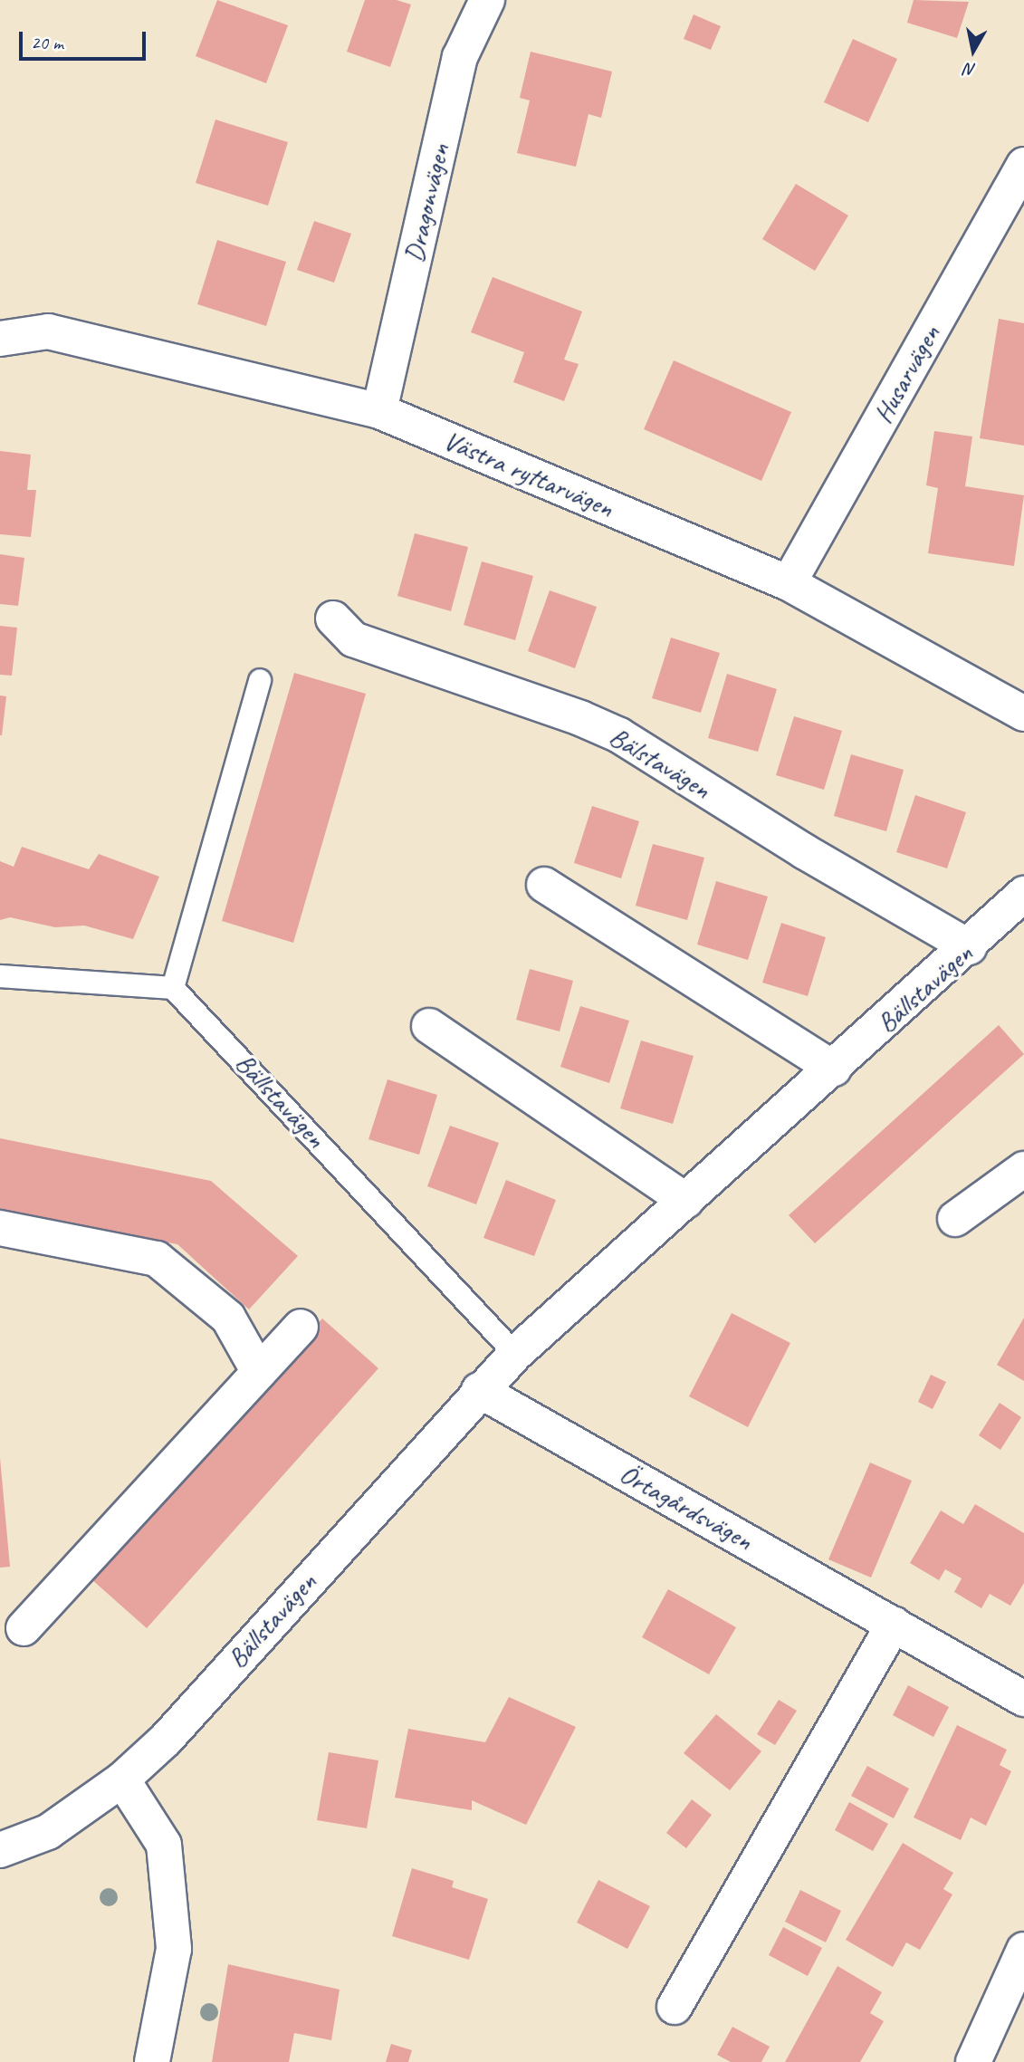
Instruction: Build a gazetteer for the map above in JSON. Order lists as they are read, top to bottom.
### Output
{
  "streets": {
    "street": [
      "Dragonvägen",
      "Husarvägen",
      "Västra ryttarvägen",
      "Bälstavägen",
      "Bällstavägen",
      "Örtagårdsvägen"
    ]
  },
  "crossings": [
    ["Dragonvägen", "Västra ryttarvägen"],
    ["Husarvägen", "Västra ryttarvägen"],
    ["Bälstavägen", "Bällstavägen"],
    ["Bällstavägen", "Örtagårdsvägen"]
  ],
  "scale_bar": "20 m",
  "north": "bottom"
}
